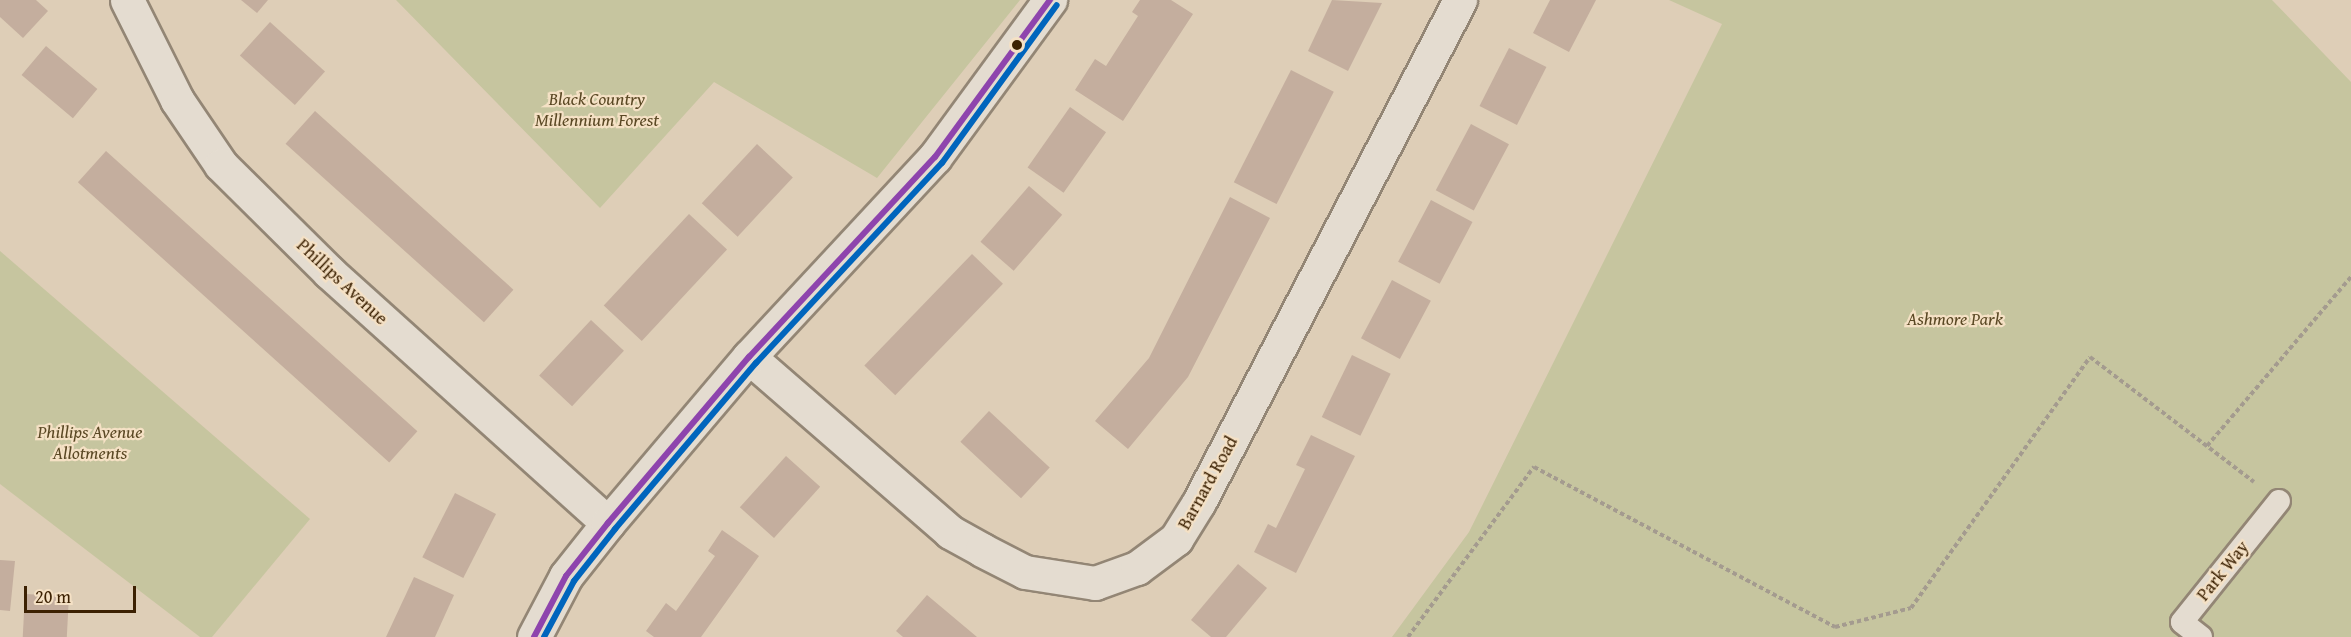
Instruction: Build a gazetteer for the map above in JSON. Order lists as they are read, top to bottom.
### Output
{
  "streets": {
    "street": ["Phillips Avenue", "Barnard Road"],
    "lane": ["Park Way"]
  },
  "parks": ["Black Country Millennium Forest", "Ashmore Park", "Phillips Avenue Allotments"],
  "scale_bar": "20 m"
}
